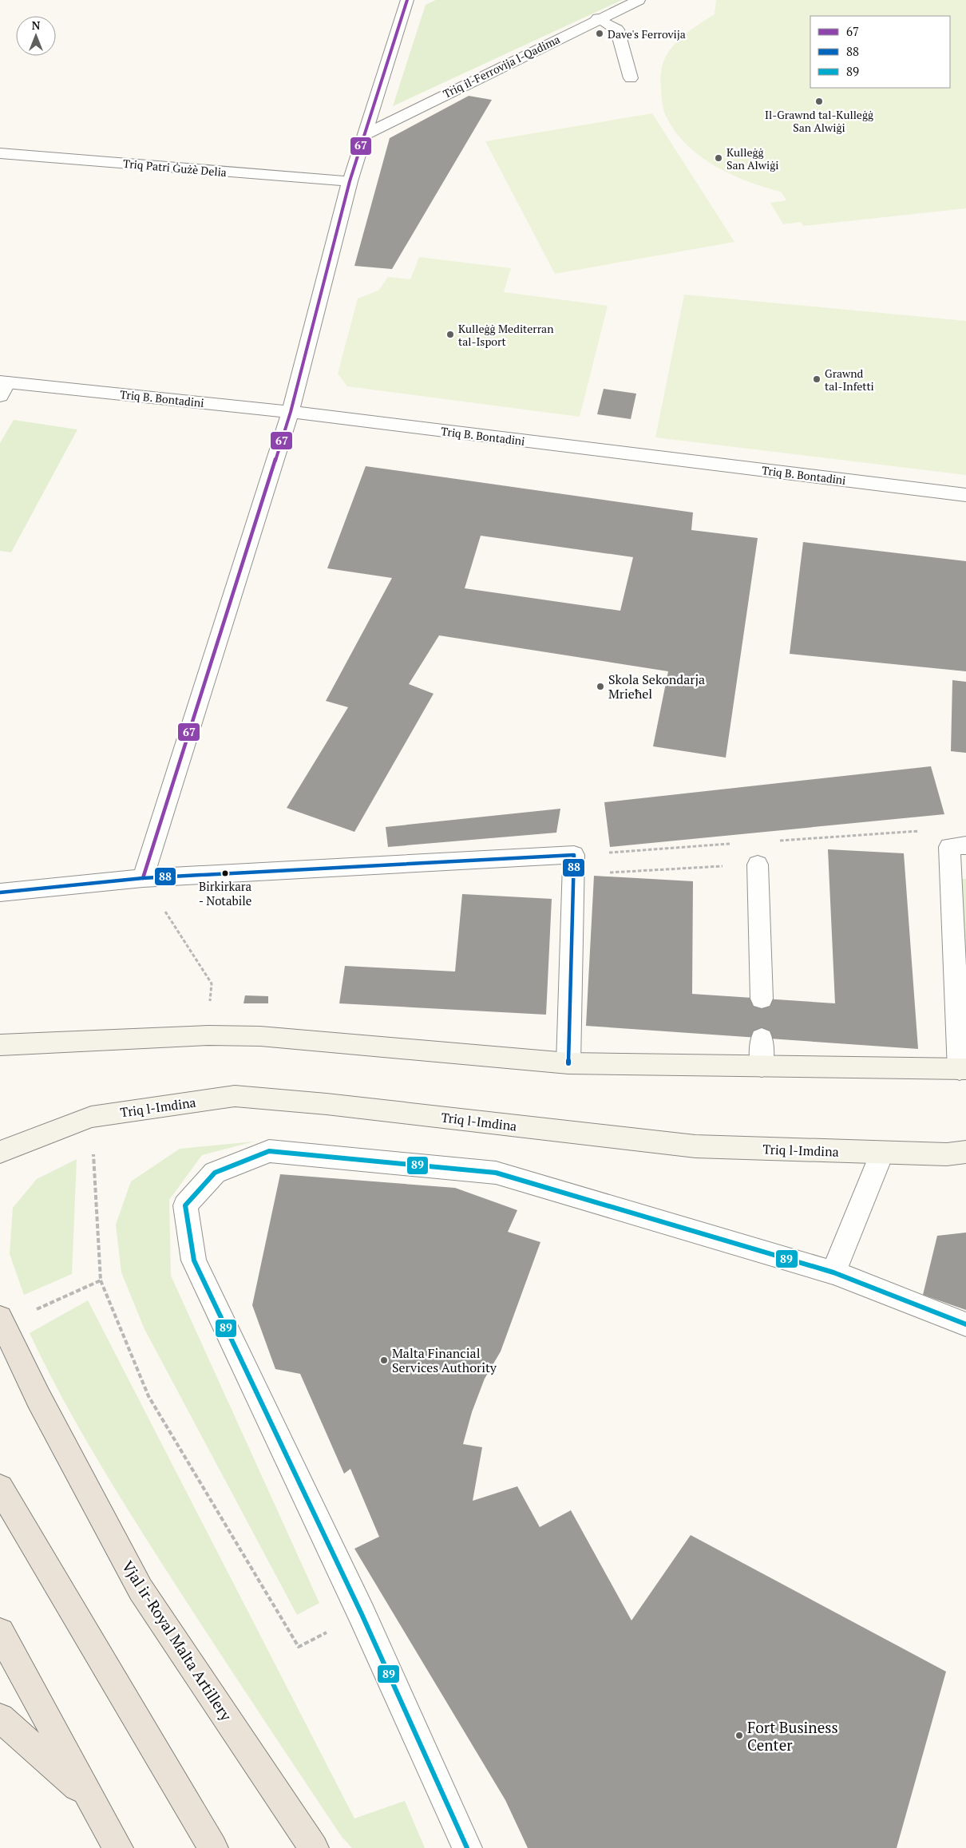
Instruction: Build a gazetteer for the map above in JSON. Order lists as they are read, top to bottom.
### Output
{
  "streets": {
    "highway": ["Vjal ir-Royal Malta Artillery"],
    "main road": ["Triq l-Imdina"],
    "street": ["Triq il-Ferrovija l-Qadima", "Triq Patri Ġużè Delia", "Triq B. Bontadini"]
  },
  "places": [
    "Dave's Ferrovija",
    "Il-Grawnd tal-Kulleġġ San Alwiġi",
    "Kulleġġ San Alwiġi",
    "Kulleġġ Mediterran tal-Isport",
    "Grawnd tal-Infetti",
    "Skola Sekondarja Mrieħel",
    "Birkirkara - Notabile",
    "Malta Financial Services Authority",
    "Fort Business Center"
  ],
  "lines": ["transit line 67", "transit line 88", "transit line 89"],
  "legend": ["67", "88", "89"],
  "north": "top"
}
